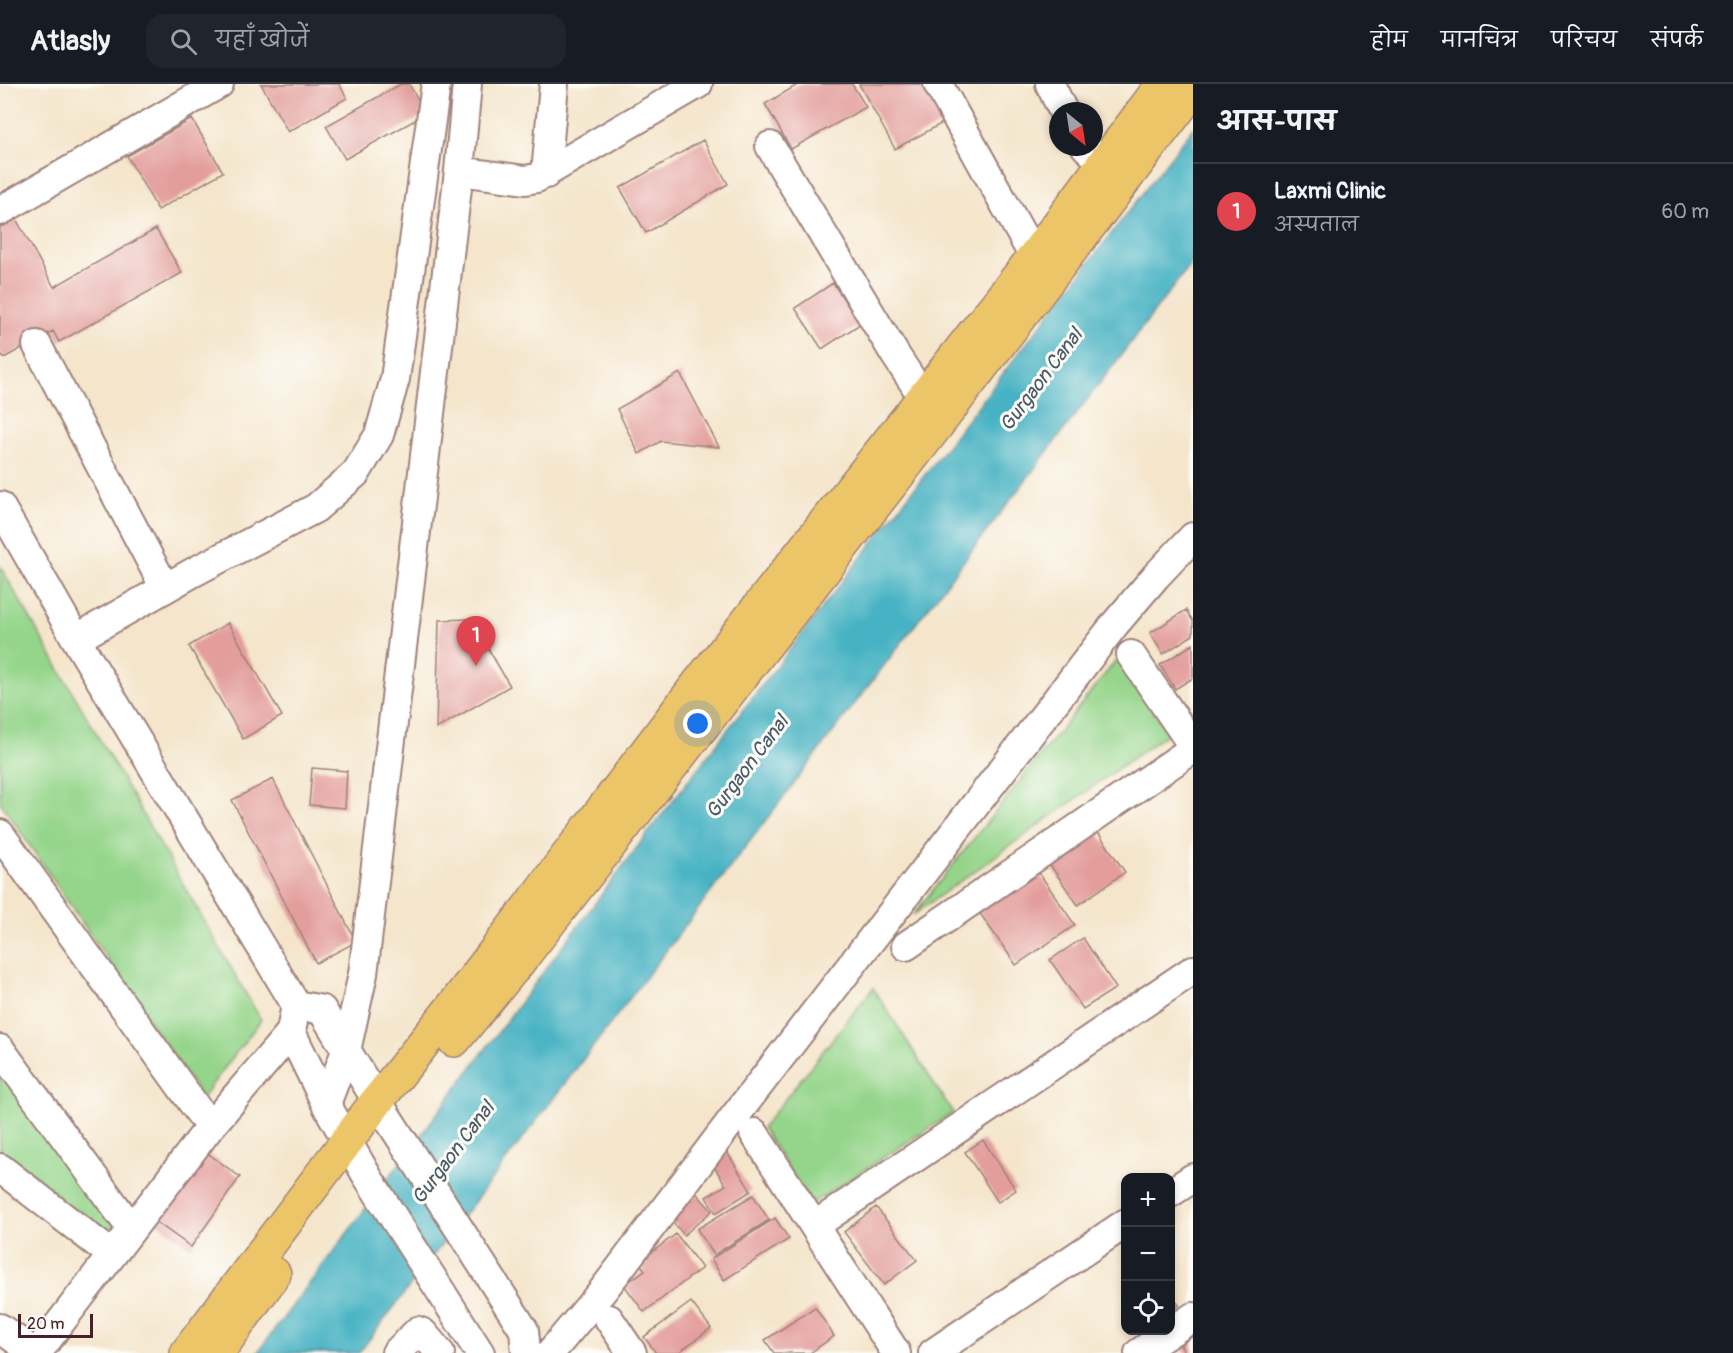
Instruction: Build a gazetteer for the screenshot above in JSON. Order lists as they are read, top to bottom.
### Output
{
  "water": ["Gurgaon Canal"],
  "scale_bar": "20 m",
  "north": "bottom right",
  "page": {
    "header": "Atlasly",
    "search": "यहाँ खोजें",
    "nav": [
      "होम",
      "मानचित्र",
      "परिचय",
      "संपर्क"
    ],
    "heading": "आस-पास",
    "list": [
      {
        "mark": "1",
        "name": "Laxmi Clinic",
        "note": "अस्पताल",
        "value": "60 m"
      }
    ],
    "pins": "1",
    "map_buttons": ["+", "−"],
    "scale": "20 m"
  }
}
